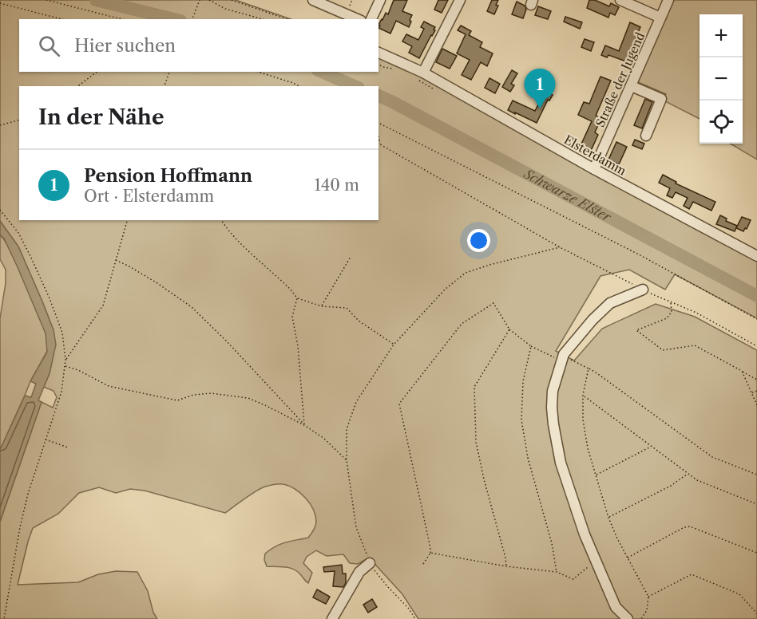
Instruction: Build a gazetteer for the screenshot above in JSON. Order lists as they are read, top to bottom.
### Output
{
  "streets": {
    "street": ["Straße der Jugend", "Elsterdamm"]
  },
  "crossings": [
    ["Straße der Jugend", "Elsterdamm"]
  ],
  "water": ["Schwarze Elster"],
  "page": {
    "map_buttons": ["+", "−"],
    "search": "Hier suchen",
    "pins": "1",
    "heading": "In der Nähe",
    "list": [
      {
        "mark": "1",
        "name": "Pension Hoffmann",
        "note": "Ort · Elsterdamm",
        "value": "140 m"
      }
    ]
  }
}
